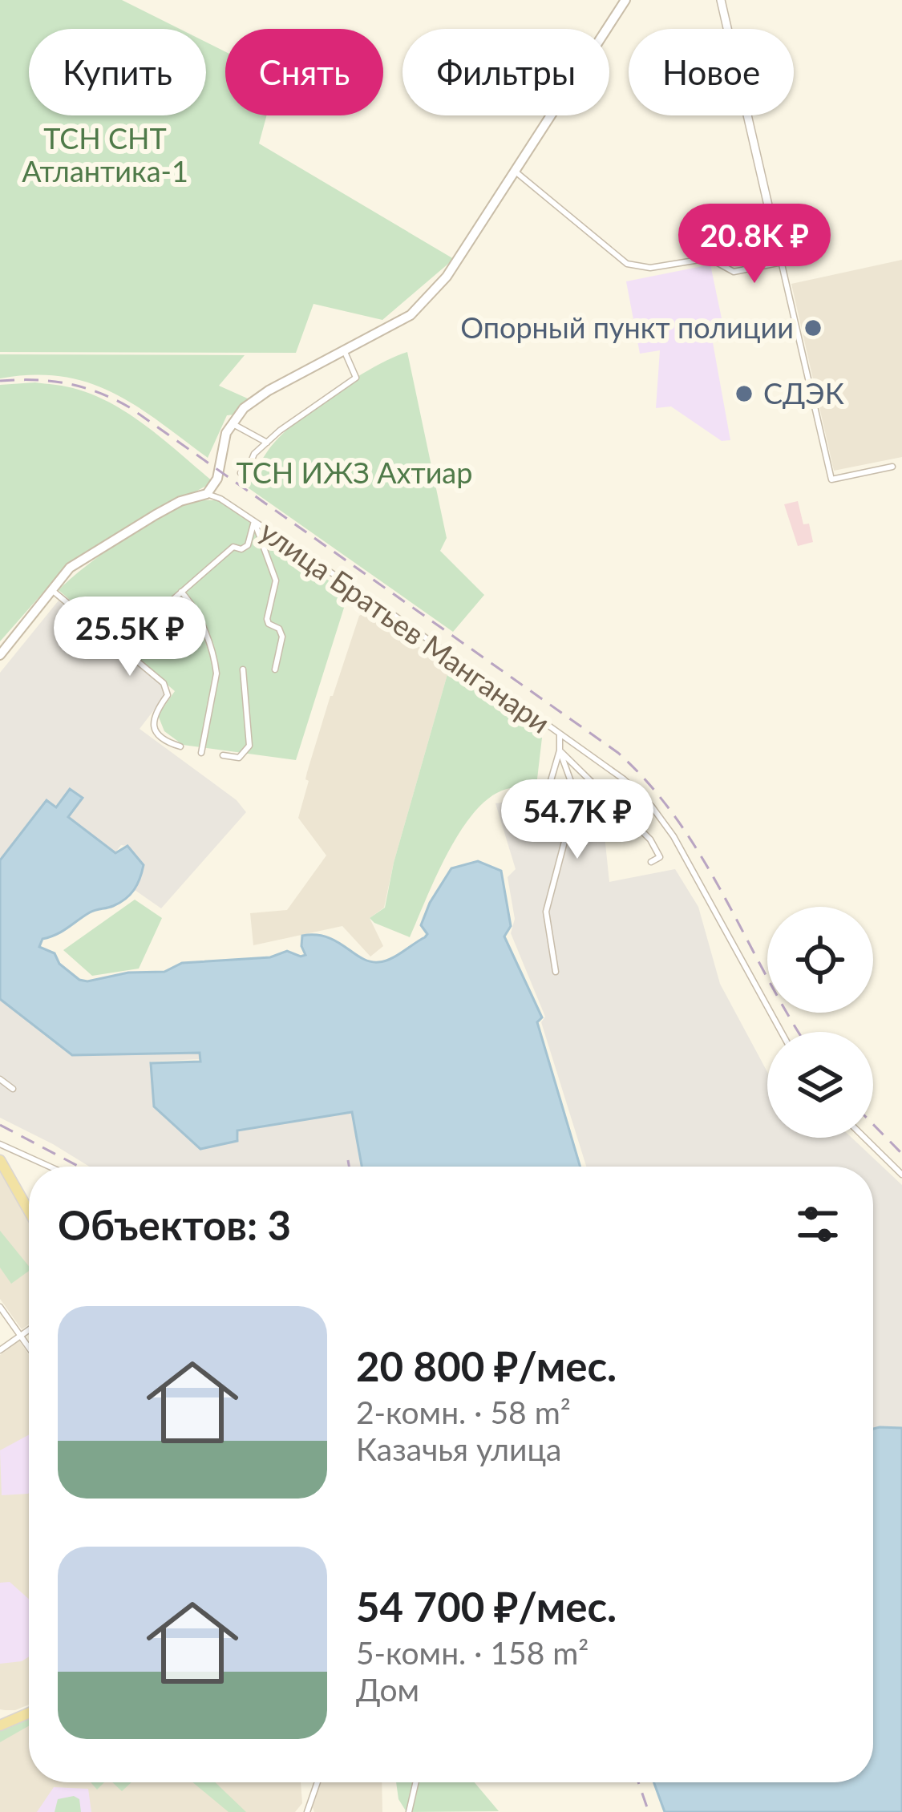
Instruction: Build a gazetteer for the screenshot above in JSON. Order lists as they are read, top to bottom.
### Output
{
  "streets": {
    "street": ["улица Братьев Манганари"]
  },
  "parks": ["ТСН СНТ Атлантика-1", "ТСН ИЖЗ Ахтиар"],
  "places": ["Опорный пункт полиции", "СДЭК"],
  "page": {
    "chip": [
      "Купить",
      "Снять",
      "Фильтры",
      "Новое"
    ],
    "price": ["20.8K ₽", "25.5K ₽", "54.7K ₽"],
    "heading": "Объектов: 3",
    "list": [
      {
        "name": "20 800 ₽/мес.",
        "note": "2-комн. · 58 m² · Казачья улица"
      },
      {
        "name": "54 700 ₽/мес.",
        "note": "5-комн. · 158 m² · Дом"
      }
    ]
  }
}
